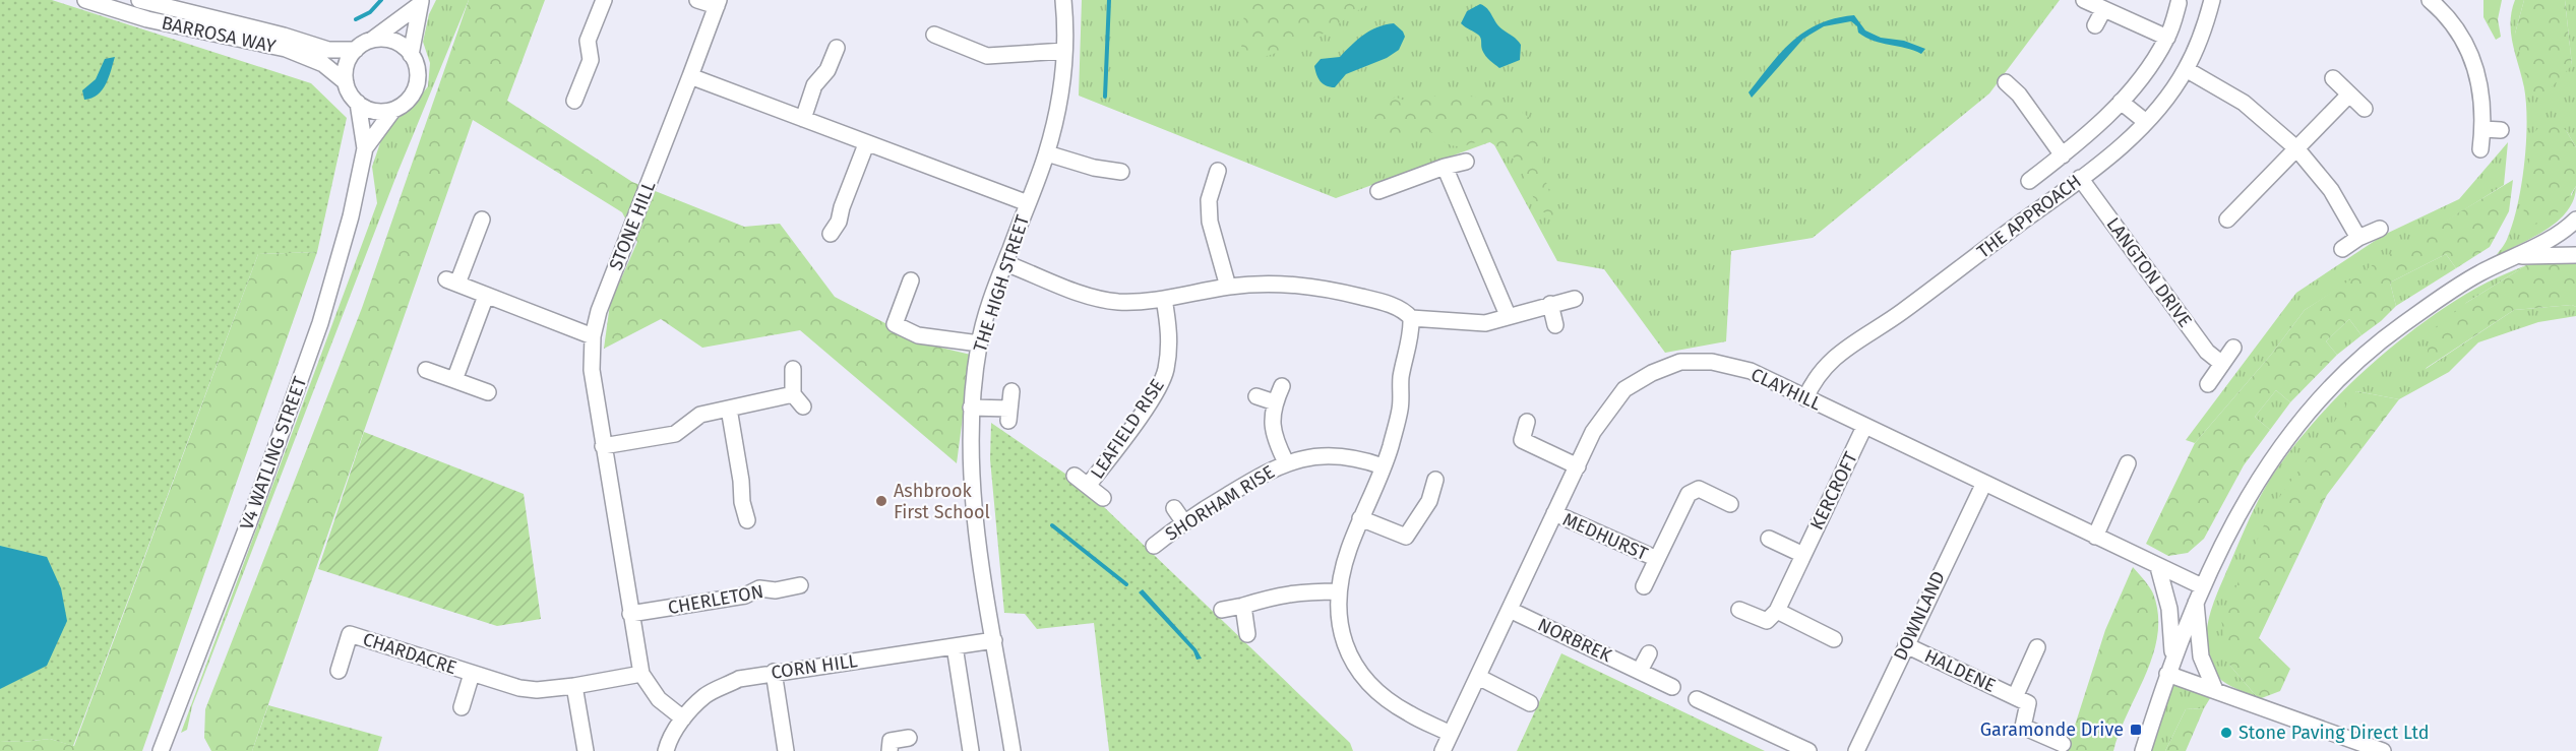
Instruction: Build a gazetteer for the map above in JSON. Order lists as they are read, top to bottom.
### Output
{
  "streets": {
    "street": [
      "BARROSA WAY",
      "THE APPROACH",
      "STONE HILL",
      "LANGTON DRIVE",
      "THE HIGH STREET",
      "CLAYHILL",
      "LEAFIELD RISE",
      "V4 WATLING STREET",
      "KERCROFT",
      "SHORHAM RISE",
      "MEDHURST",
      "CHERLETON",
      "DOWNLAND",
      "NORBREK",
      "CHARDACRE",
      "CORN HILL",
      "HALDENE"
    ]
  },
  "crossings": [
    ["BARROSA WAY", "V4 WATLING STREET"],
    ["THE APPROACH", "LANGTON DRIVE"],
    ["THE APPROACH", "CLAYHILL"],
    ["STONE HILL", "CHERLETON"],
    ["STONE HILL", "CHARDACRE"],
    ["STONE HILL", "CORN HILL"],
    ["THE HIGH STREET", "CORN HILL"],
    ["CLAYHILL", "KERCROFT"],
    ["CLAYHILL", "MEDHURST"],
    ["CLAYHILL", "DOWNLAND"],
    ["CLAYHILL", "NORBREK"],
    ["DOWNLAND", "HALDENE"]
  ],
  "places": {
    "other": ["Ashbrook First School", "Stone Paving Direct Ltd"],
    "transit": ["Garamonde Drive"]
  }
}
